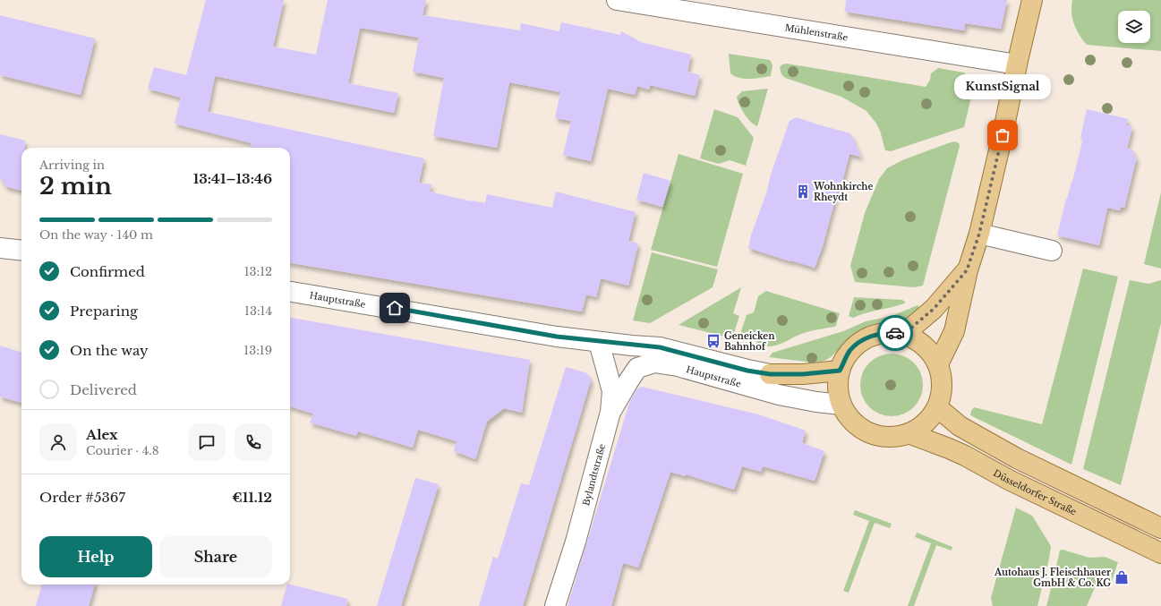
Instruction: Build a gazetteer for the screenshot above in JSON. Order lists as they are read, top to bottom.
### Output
{
  "streets": {
    "main road": ["Düsseldorfer Straße"],
    "street": ["Mühlenstraße", "Hauptstraße", "Bylandtstraße"]
  },
  "crossings": [
    ["Hauptstraße", "Bylandtstraße"],
    ["Hauptstraße", "Düsseldorfer Straße"]
  ],
  "places": {
    "other": ["KunstSignal"],
    "building": ["Wohnkirche Rheydt"],
    "bus stop": ["Geneicken Bahnhof"],
    "shop": ["Autohaus J. Fleischhauer GmbH & Co. KG"]
  },
  "page": {
    "bubble": "KunstSignal",
    "heading": ["2 min", "Arriving in", "13:41–13:46"],
    "panel": [
      "Alex",
      "Courier · 4.8",
      "Order #5367",
      "€11.12"
    ],
    "bar": "On the way · 140 m",
    "list": [
      ["Confirmed", "13:12"],
      ["Preparing", "13:14"],
      ["On the way", "13:19"],
      "Delivered"
    ],
    "buttons": ["Help", "Share"]
  }
}
